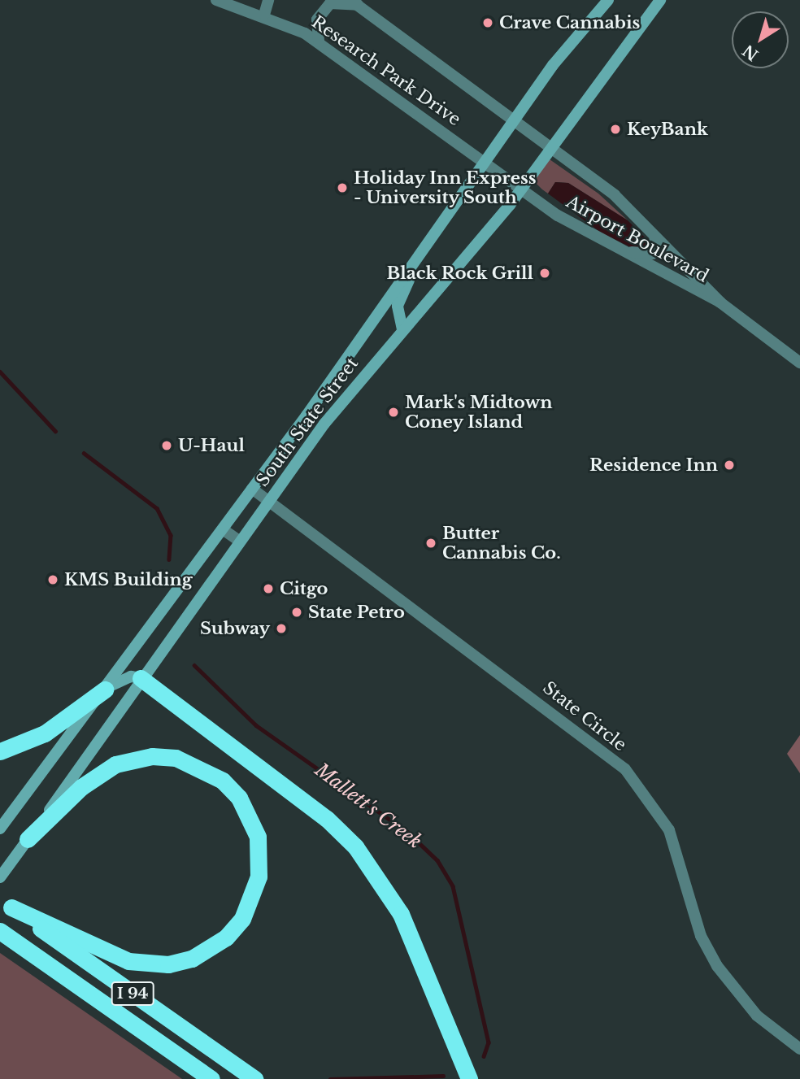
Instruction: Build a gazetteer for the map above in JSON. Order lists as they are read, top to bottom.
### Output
{
  "streets": {
    "highway": ["I 94"],
    "main road": ["South State Street"],
    "street": ["Research Park Drive", "Airport Boulevard", "State Circle"]
  },
  "crossings": [
    ["Research Park Drive", "Airport Boulevard"],
    ["Research Park Drive", "South State Street"],
    ["Airport Boulevard", "South State Street"],
    ["South State Street", "State Circle"]
  ],
  "water": ["Mallett's Creek"],
  "places": [
    "Crave Cannabis",
    "KeyBank",
    "Holiday Inn Express - University South",
    "Black Rock Grill",
    "Mark's Midtown Coney Island",
    "U-Haul",
    "Residence Inn",
    "Butter Cannabis Co.",
    "KMS Building",
    "Citgo",
    "State Petro",
    "Subway"
  ],
  "north": "bottom left"
}
